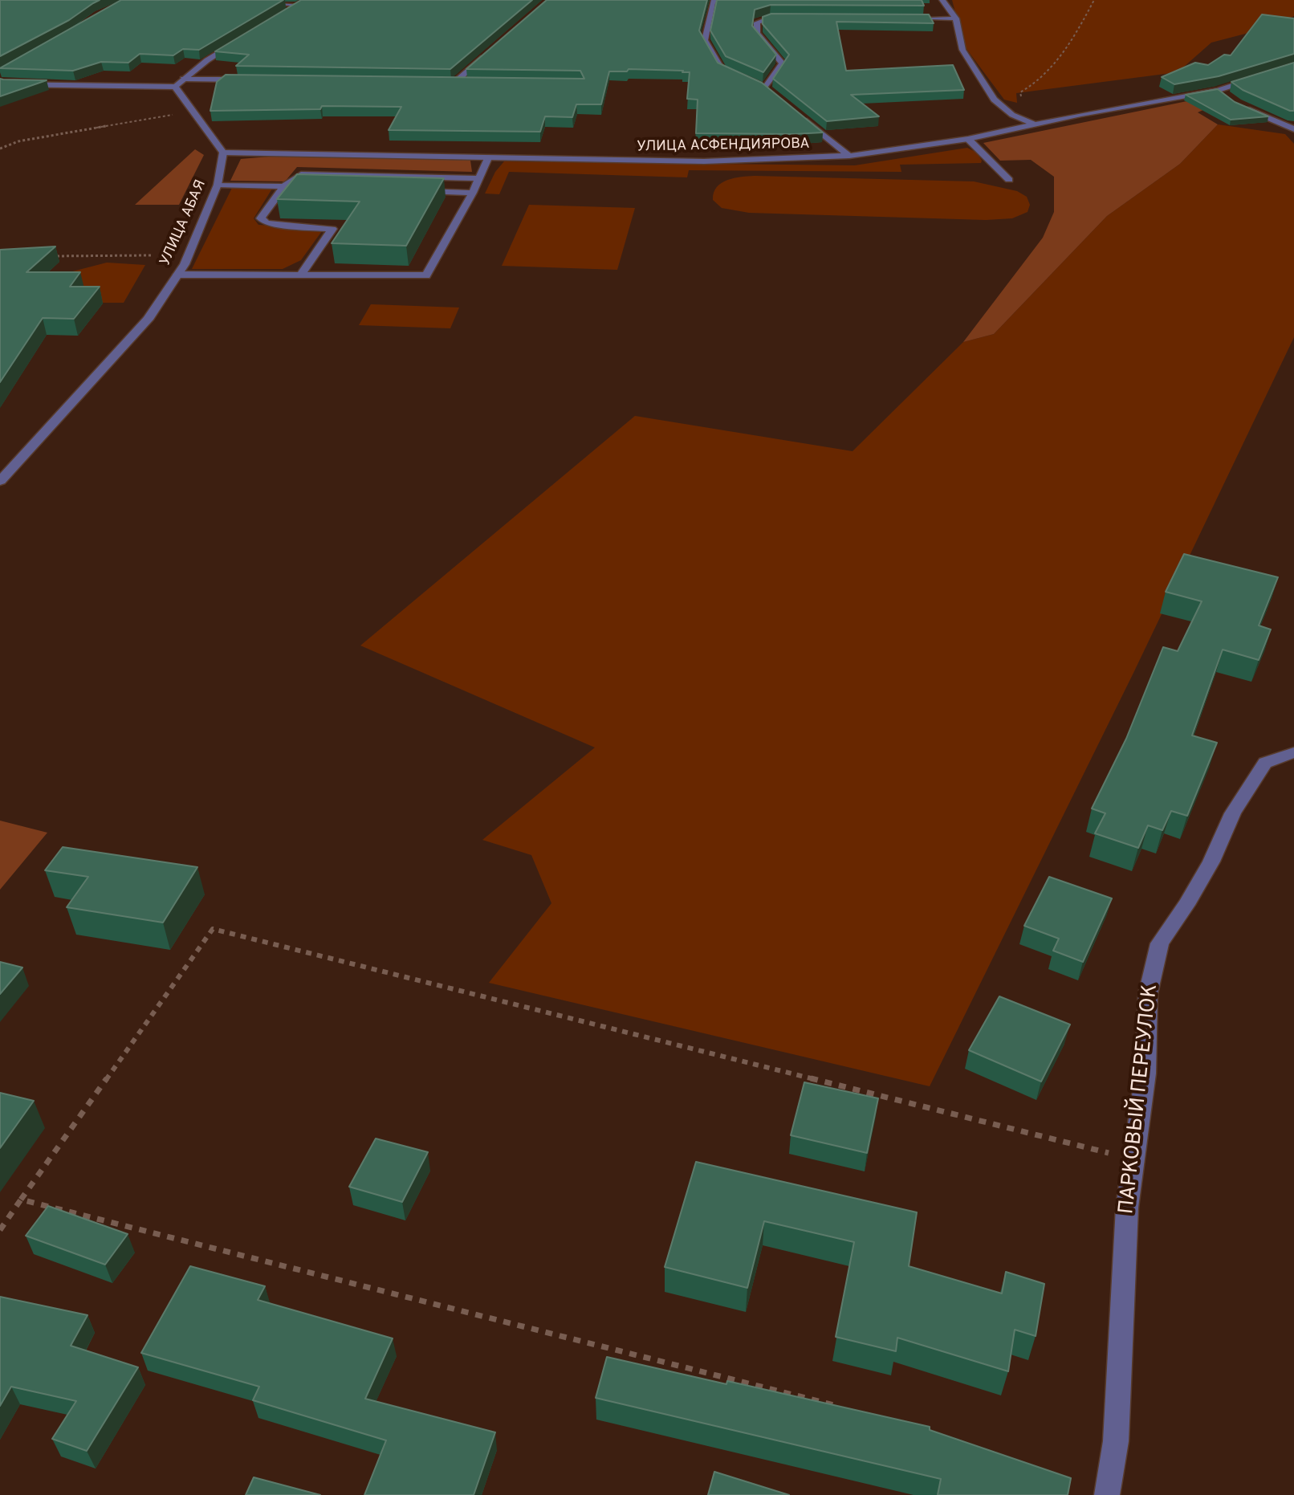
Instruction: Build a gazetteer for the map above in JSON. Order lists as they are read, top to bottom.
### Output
{
  "streets": {
    "street": ["УЛИЦА АСФЕНДИЯРОВА", "УЛИЦА АБАЯ", "ПАРКОВЫЙ ПЕРЕУЛОК"]
  },
  "crossings": [
    ["УЛИЦА АСФЕНДИЯРОВА", "УЛИЦА АБАЯ"]
  ]
}
